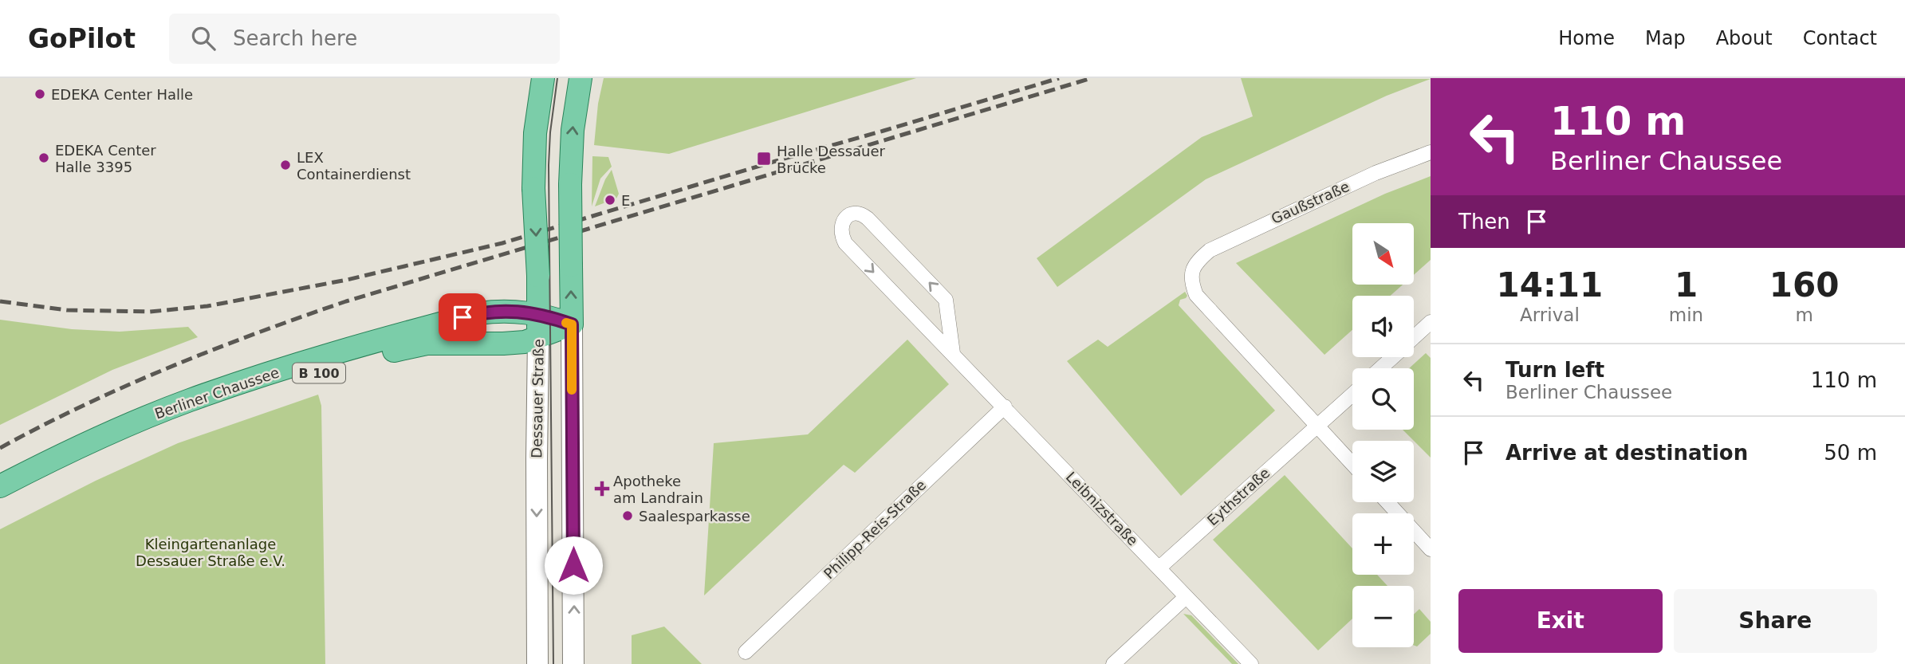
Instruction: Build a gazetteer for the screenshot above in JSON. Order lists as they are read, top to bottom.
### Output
{
  "streets": {
    "main road": ["B 100", "Berliner Chaussee", "Dessauer Straße"],
    "street": [
      "Gaußstraße",
      "Eythstraße",
      "Leibnizstraße",
      "Philipp-Reis-Straße"
    ]
  },
  "crossings": [
    ["Gaußstraße", "Eythstraße"],
    ["Berliner Chaussee", "Dessauer Straße"],
    ["Eythstraße", "Leibnizstraße"],
    ["Leibnizstraße", "Philipp-Reis-Straße"]
  ],
  "parks": ["Kleingartenanlage Dessauer Straße e.V."],
  "places": {
    "other": [
      "EDEKA Center Halle",
      "EDEKA Center Halle 3395",
      "LEX Containerdienst",
      "E",
      "Saalesparkasse"
    ],
    "transit": ["Halle Dessauer Brücke"],
    "health": ["Apotheke am Landrain"]
  },
  "north": "bottom right",
  "page": {
    "header": "GoPilot",
    "search": "Search here",
    "nav": [
      "Home",
      "Map",
      "About",
      "Contact"
    ],
    "turn": ["110 m", "Berliner Chaussee"],
    "then": "Then",
    "map_buttons": ["+", "−"],
    "eta": [
      "14:11",
      "Arrival",
      "1",
      "min",
      "160",
      "m"
    ],
    "list": [
      {
        "name": "Turn left",
        "note": "Berliner Chaussee",
        "value": "110 m"
      },
      {
        "name": "Arrive at destination",
        "value": "50 m"
      }
    ],
    "buttons": ["Exit", "Share"]
  }
}
